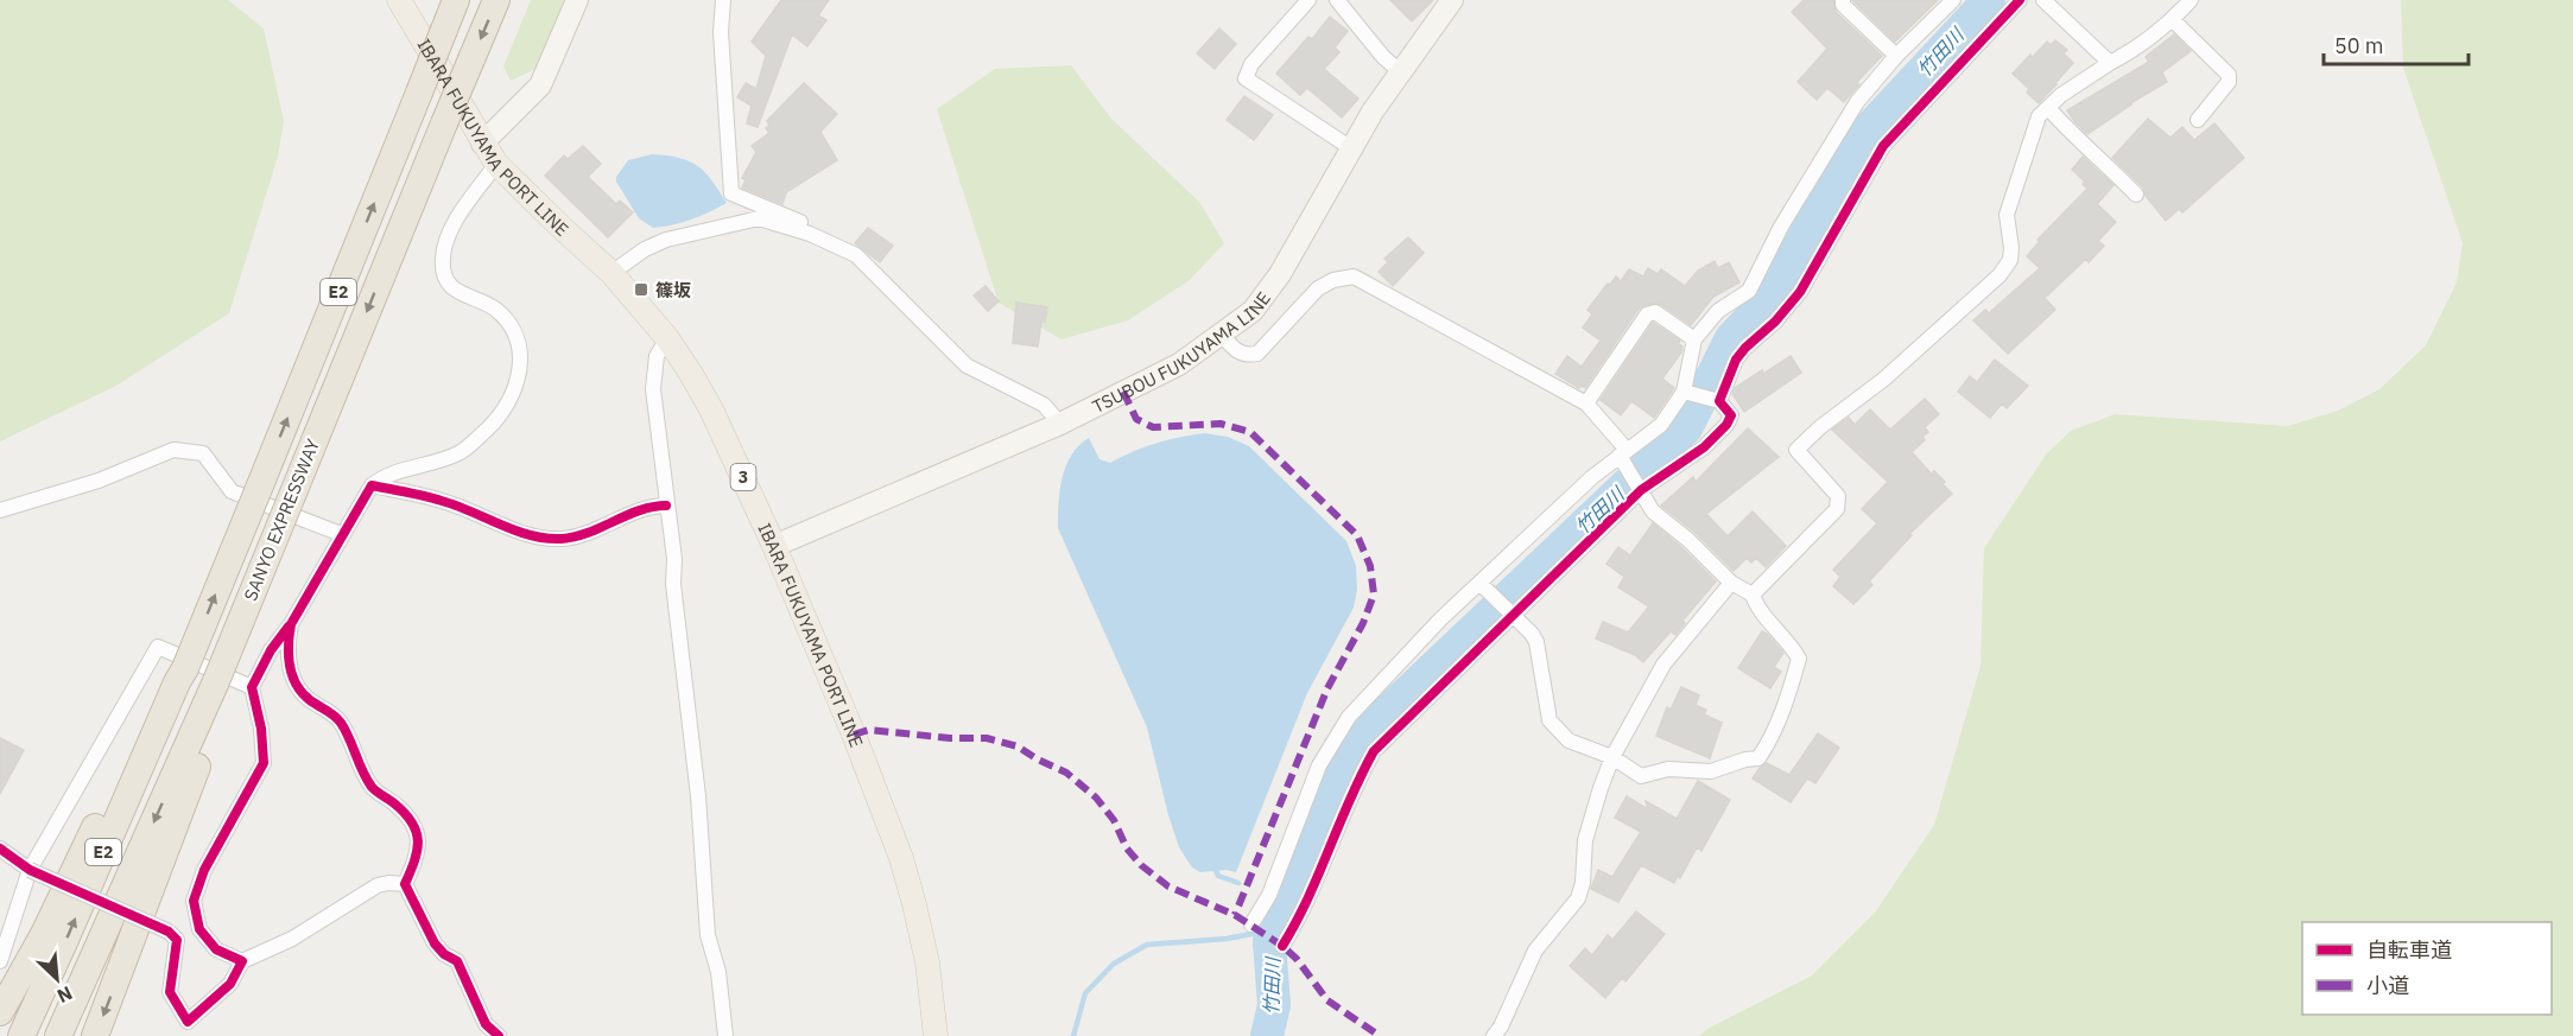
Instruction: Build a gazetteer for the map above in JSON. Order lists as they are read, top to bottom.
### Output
{
  "streets": {
    "highway": ["E2", "SANYO EXPRESSWAY"],
    "main road": ["IBARA FUKUYAMA PORT LINE", "TSUBOU FUKUYAMA LINE", "3"]
  },
  "crossings": [
    ["IBARA FUKUYAMA PORT LINE", "TSUBOU FUKUYAMA LINE"]
  ],
  "water": ["竹田川"],
  "places": {
    "transit": ["篠坂"]
  },
  "legend": ["自転車道", "小道"],
  "scale_bar": "50 m",
  "north": "bottom right"
}
